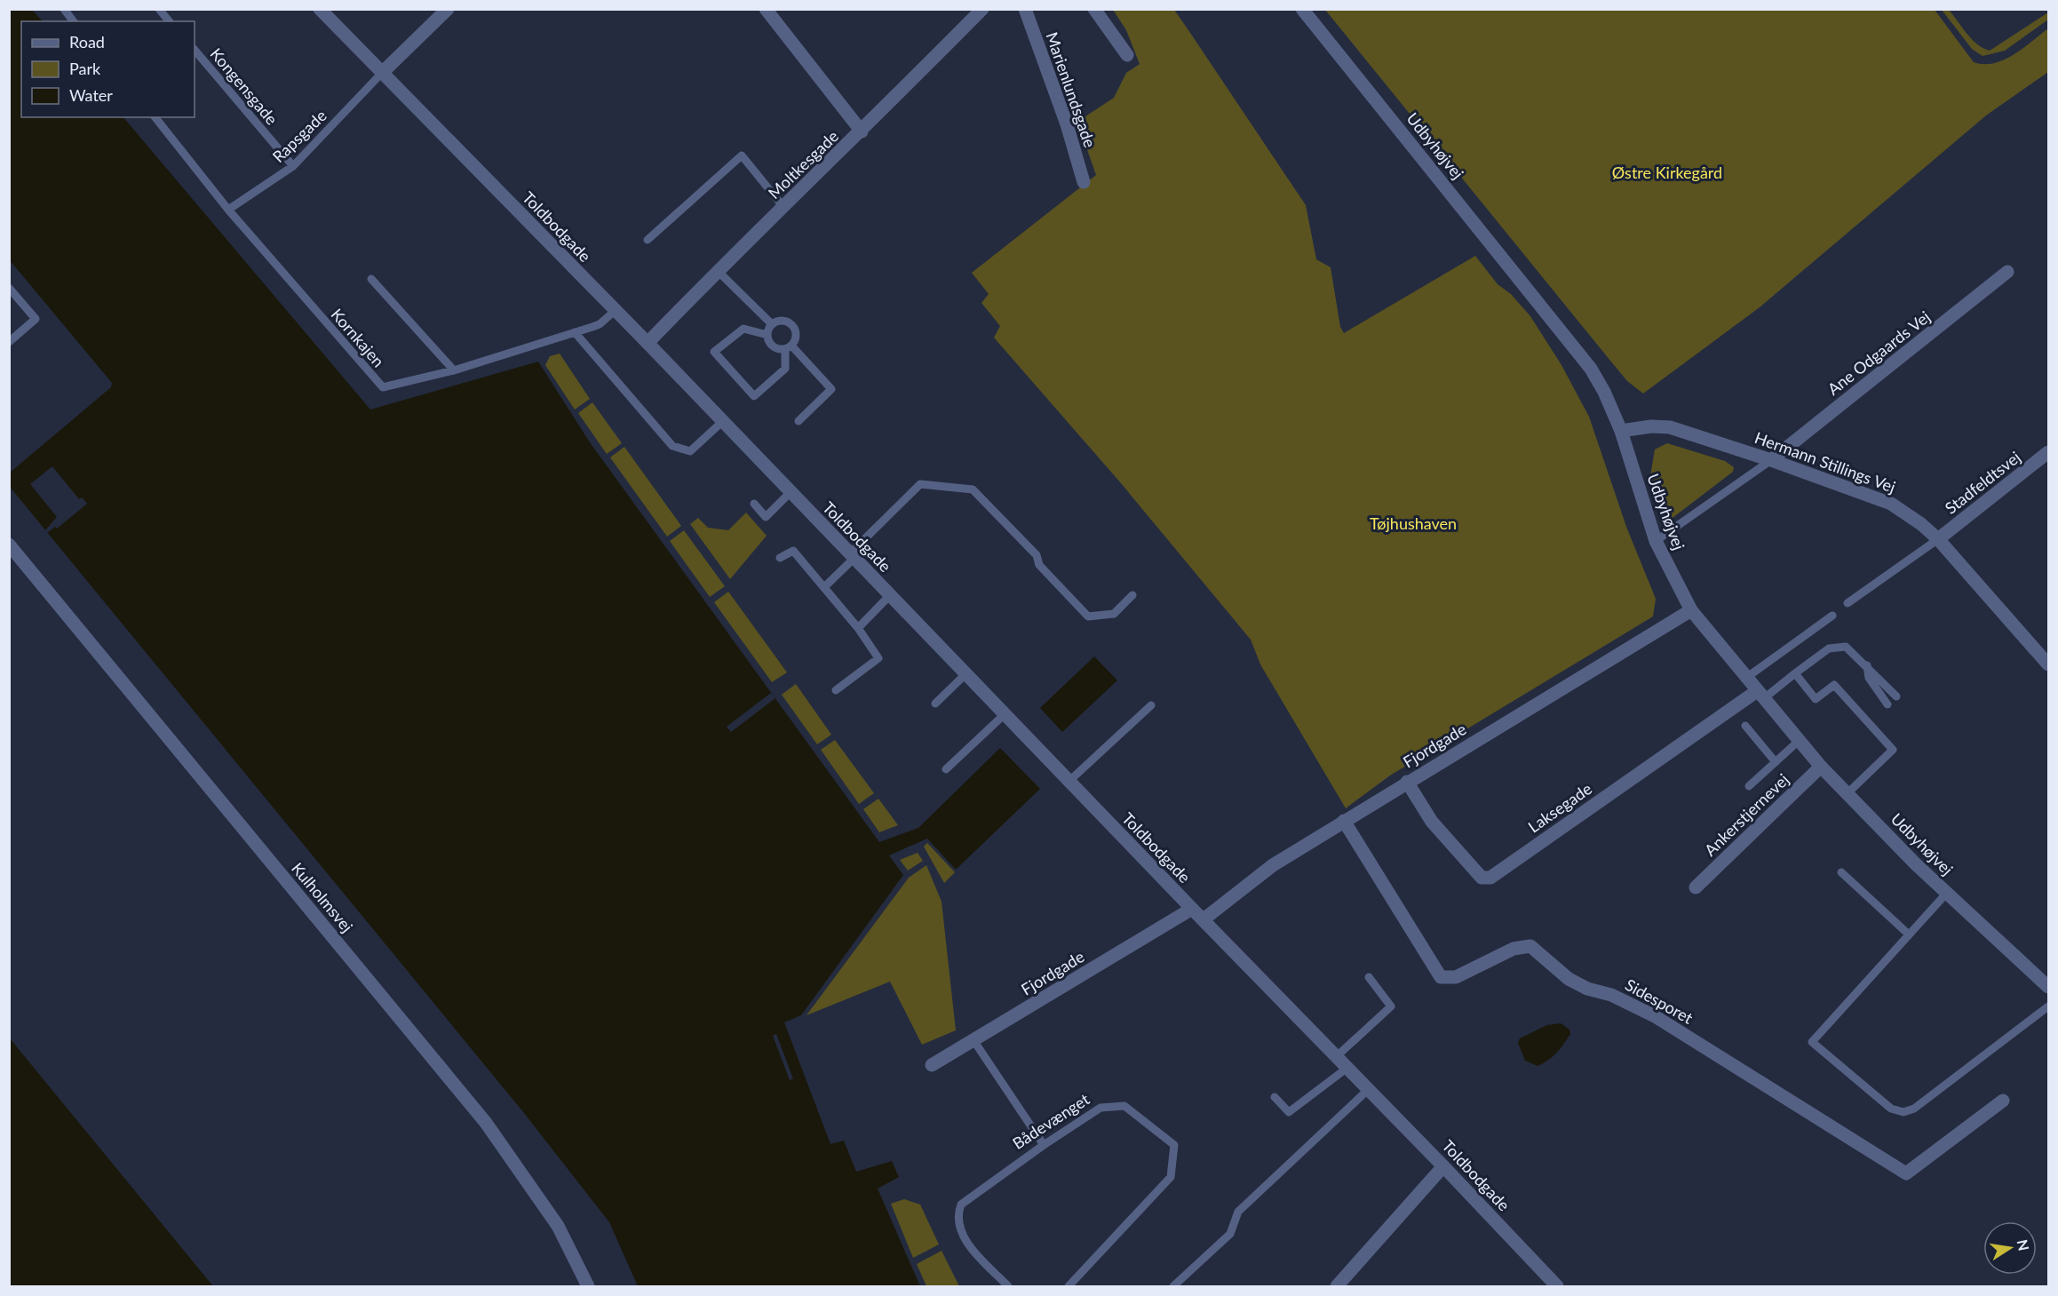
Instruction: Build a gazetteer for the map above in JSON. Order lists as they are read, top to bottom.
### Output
{
  "streets": {
    "street": [
      "Marienlundsgade",
      "Udbyhøjvej",
      "Moltkesgade",
      "Toldbodgade",
      "Ane Odgaards Vej",
      "Hermann Stillings Vej",
      "Stadfeldtsvej",
      "Fjordgade",
      "Laksegade",
      "Ankerstjernevej",
      "Kulholmsvej",
      "Sidesporet"
    ],
    "lane": [
      "Kongensgade",
      "Rapsgade",
      "Kornkajen",
      "Bådevænget"
    ]
  },
  "crossings": [
    ["Kongensgade", "Rapsgade"],
    ["Rapsgade", "Toldbodgade"],
    ["Rapsgade", "Kornkajen"],
    ["Udbyhøjvej", "Hermann Stillings Vej"],
    ["Udbyhøjvej", "Fjordgade"],
    ["Udbyhøjvej", "Laksegade"],
    ["Udbyhøjvej", "Ankerstjernevej"],
    ["Moltkesgade", "Toldbodgade"],
    ["Toldbodgade", "Kornkajen"],
    ["Toldbodgade", "Fjordgade"],
    ["Ane Odgaards Vej", "Hermann Stillings Vej"],
    ["Hermann Stillings Vej", "Stadfeldtsvej"],
    ["Fjordgade", "Laksegade"],
    ["Fjordgade", "Sidesporet"]
  ],
  "parks": ["Østre Kirkegård", "Tøjhushaven"],
  "legend": ["Road", "Park", "Water"],
  "north": "right"
}
